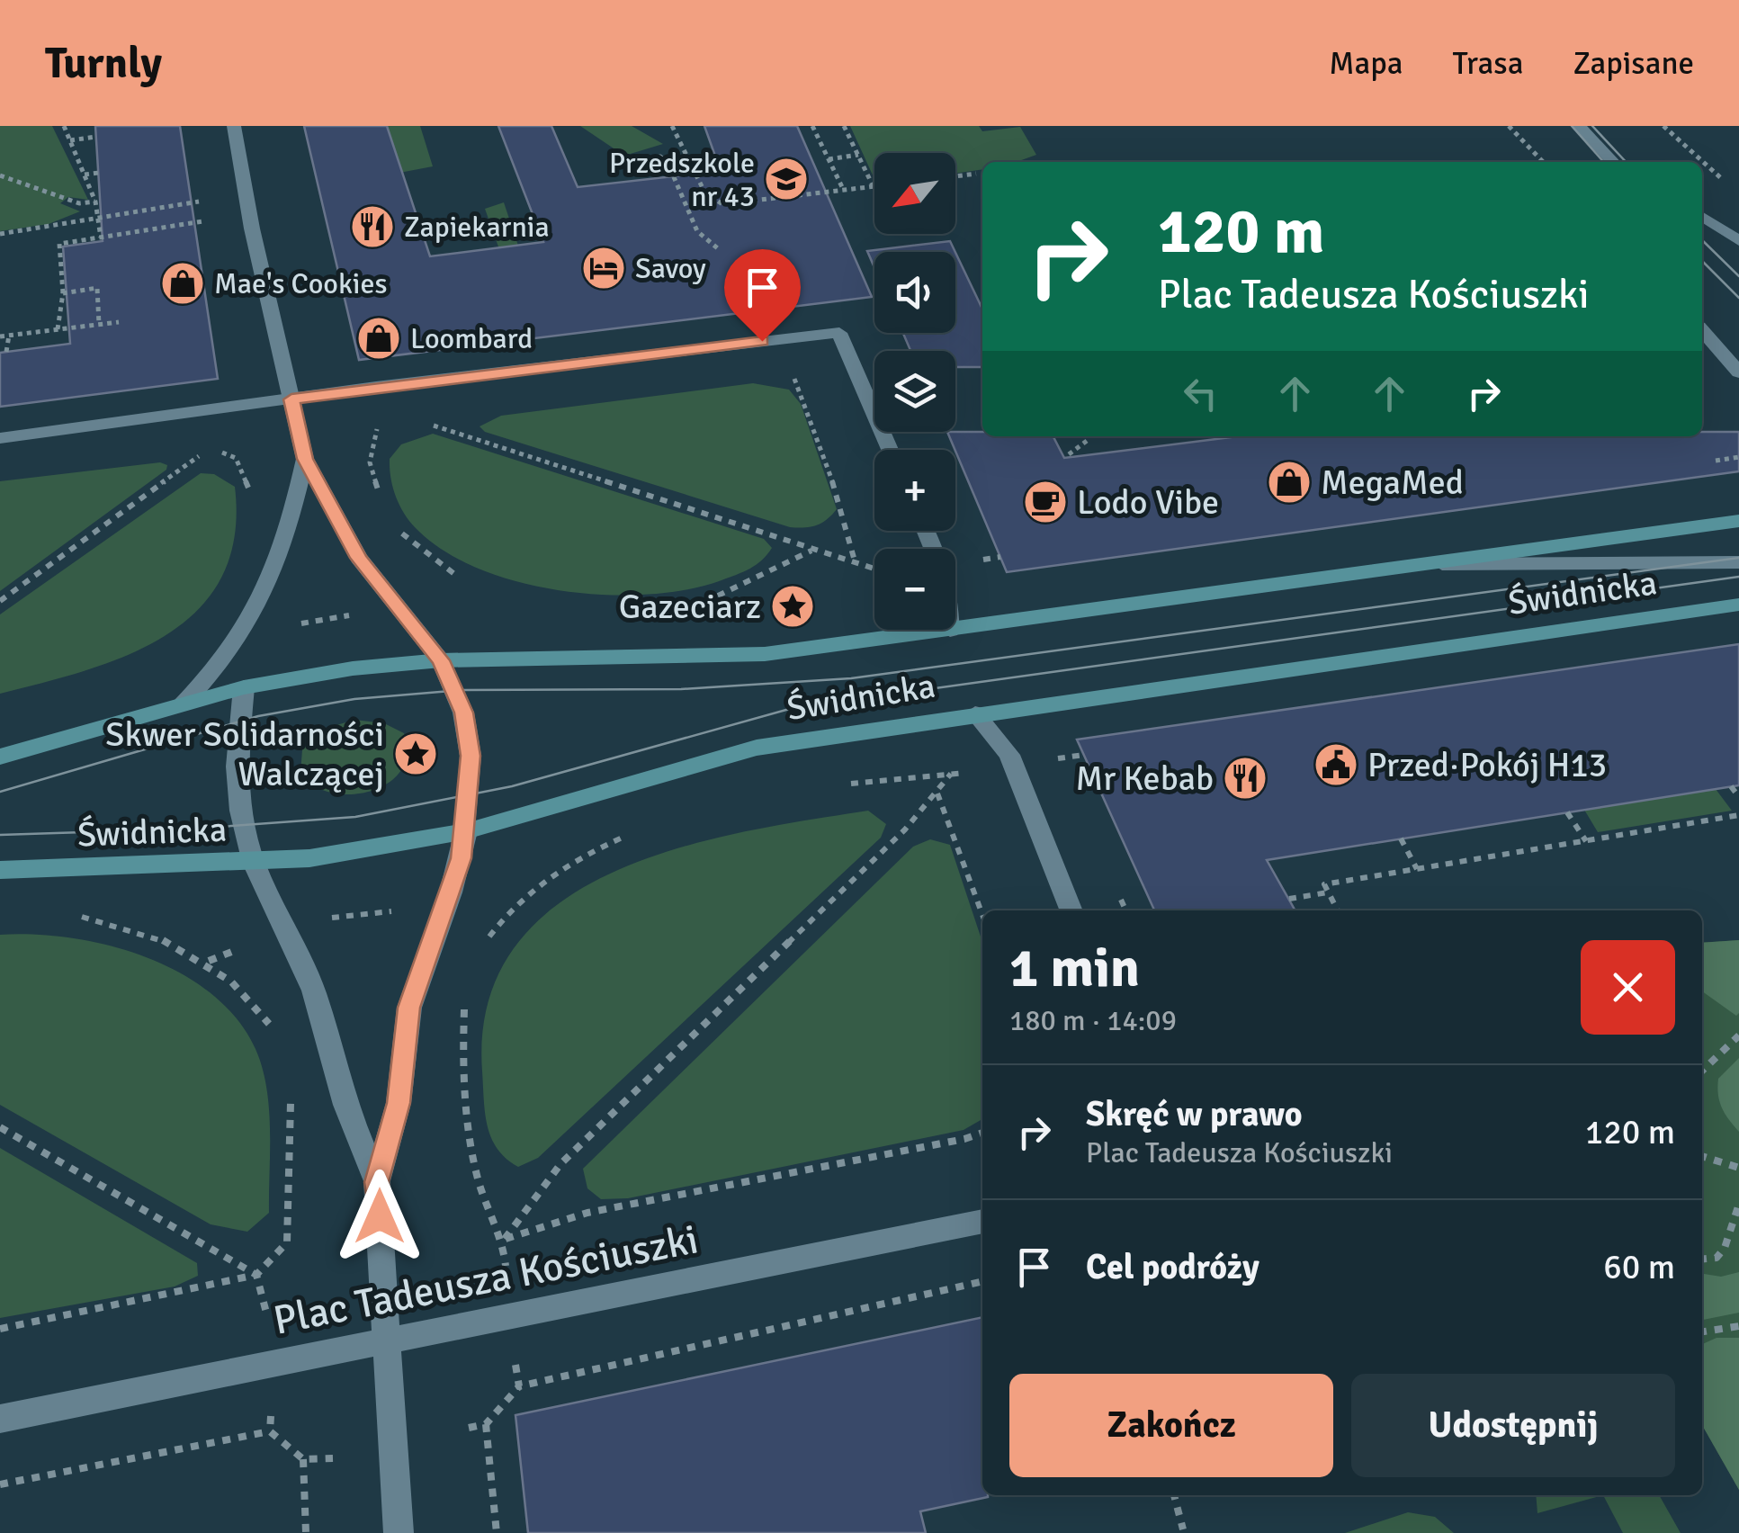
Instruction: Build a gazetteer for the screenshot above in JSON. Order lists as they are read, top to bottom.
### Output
{
  "streets": {
    "main road": ["Świdnicka"],
    "street": ["Plac Tadeusza Kościuszki"]
  },
  "places": {
    "school or university": ["Przedszkole nr 43"],
    "restaurant": ["Zapiekarnia", "Mr Kebab"],
    "hotel": ["Savoy"],
    "shop": ["Mae's Cookies", "Loombard", "MegaMed"],
    "cafe": ["Lodo Vibe"],
    "place": ["Gazeciarz", "Skwer Solidarności Walczącej"],
    "public building": ["Przed·Pokój H13"]
  },
  "north": "bottom left",
  "page": {
    "header": "Turnly",
    "nav": ["Mapa", "Trasa", "Zapisane"],
    "map_buttons": ["+", "−"],
    "turn": ["120 m", "Plac Tadeusza Kościuszki"],
    "heading": ["1 min", "180 m · 14:09"],
    "list": [
      {
        "name": "Skręć w prawo",
        "note": "Plac Tadeusza Kościuszki",
        "value": "120 m"
      },
      {
        "name": "Cel podróży",
        "value": "60 m"
      }
    ],
    "buttons": ["Zakończ", "Udostępnij"]
  }
}
